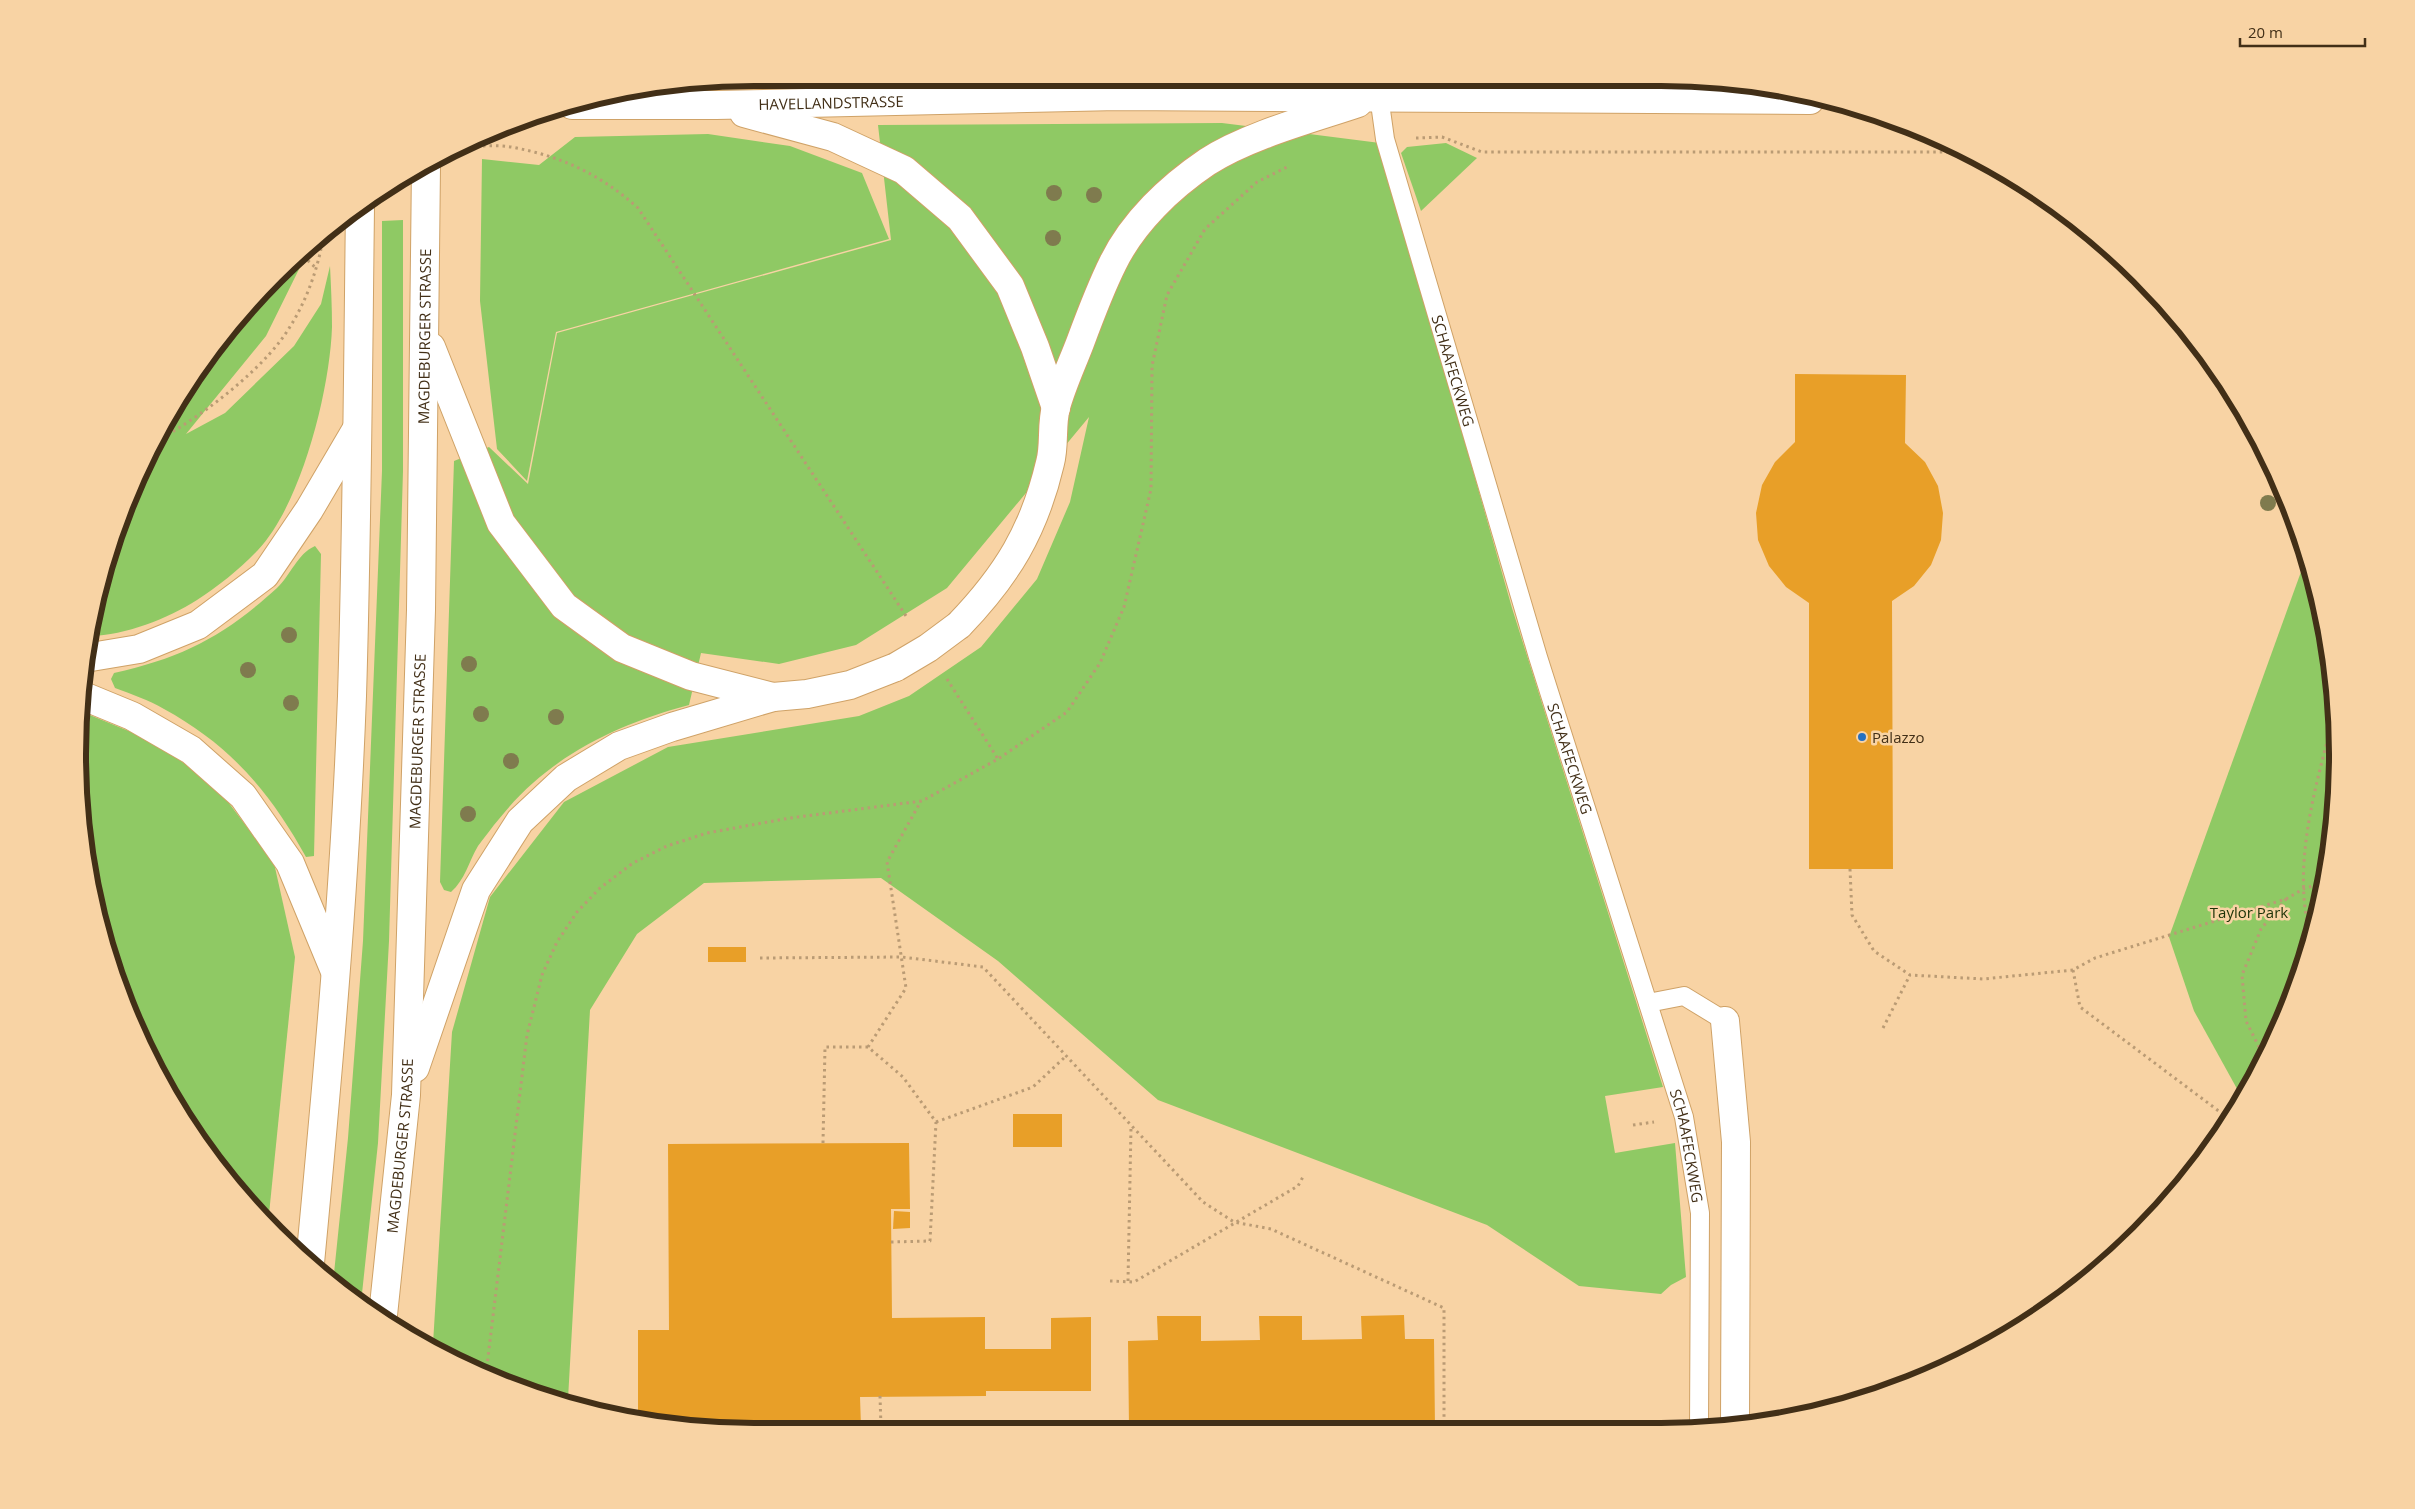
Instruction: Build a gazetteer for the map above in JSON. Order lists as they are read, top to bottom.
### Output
{
  "streets": {
    "main road": ["HAVELLANDSTRASSE", "MAGDEBURGER STRASSE"],
    "lane": ["SCHAAFECKWEG"]
  },
  "crossings": [
    ["HAVELLANDSTRASSE", "SCHAAFECKWEG"]
  ],
  "parks": ["Taylor Park"],
  "places": ["Palazzo"],
  "scale_bar": "20 m"
}
